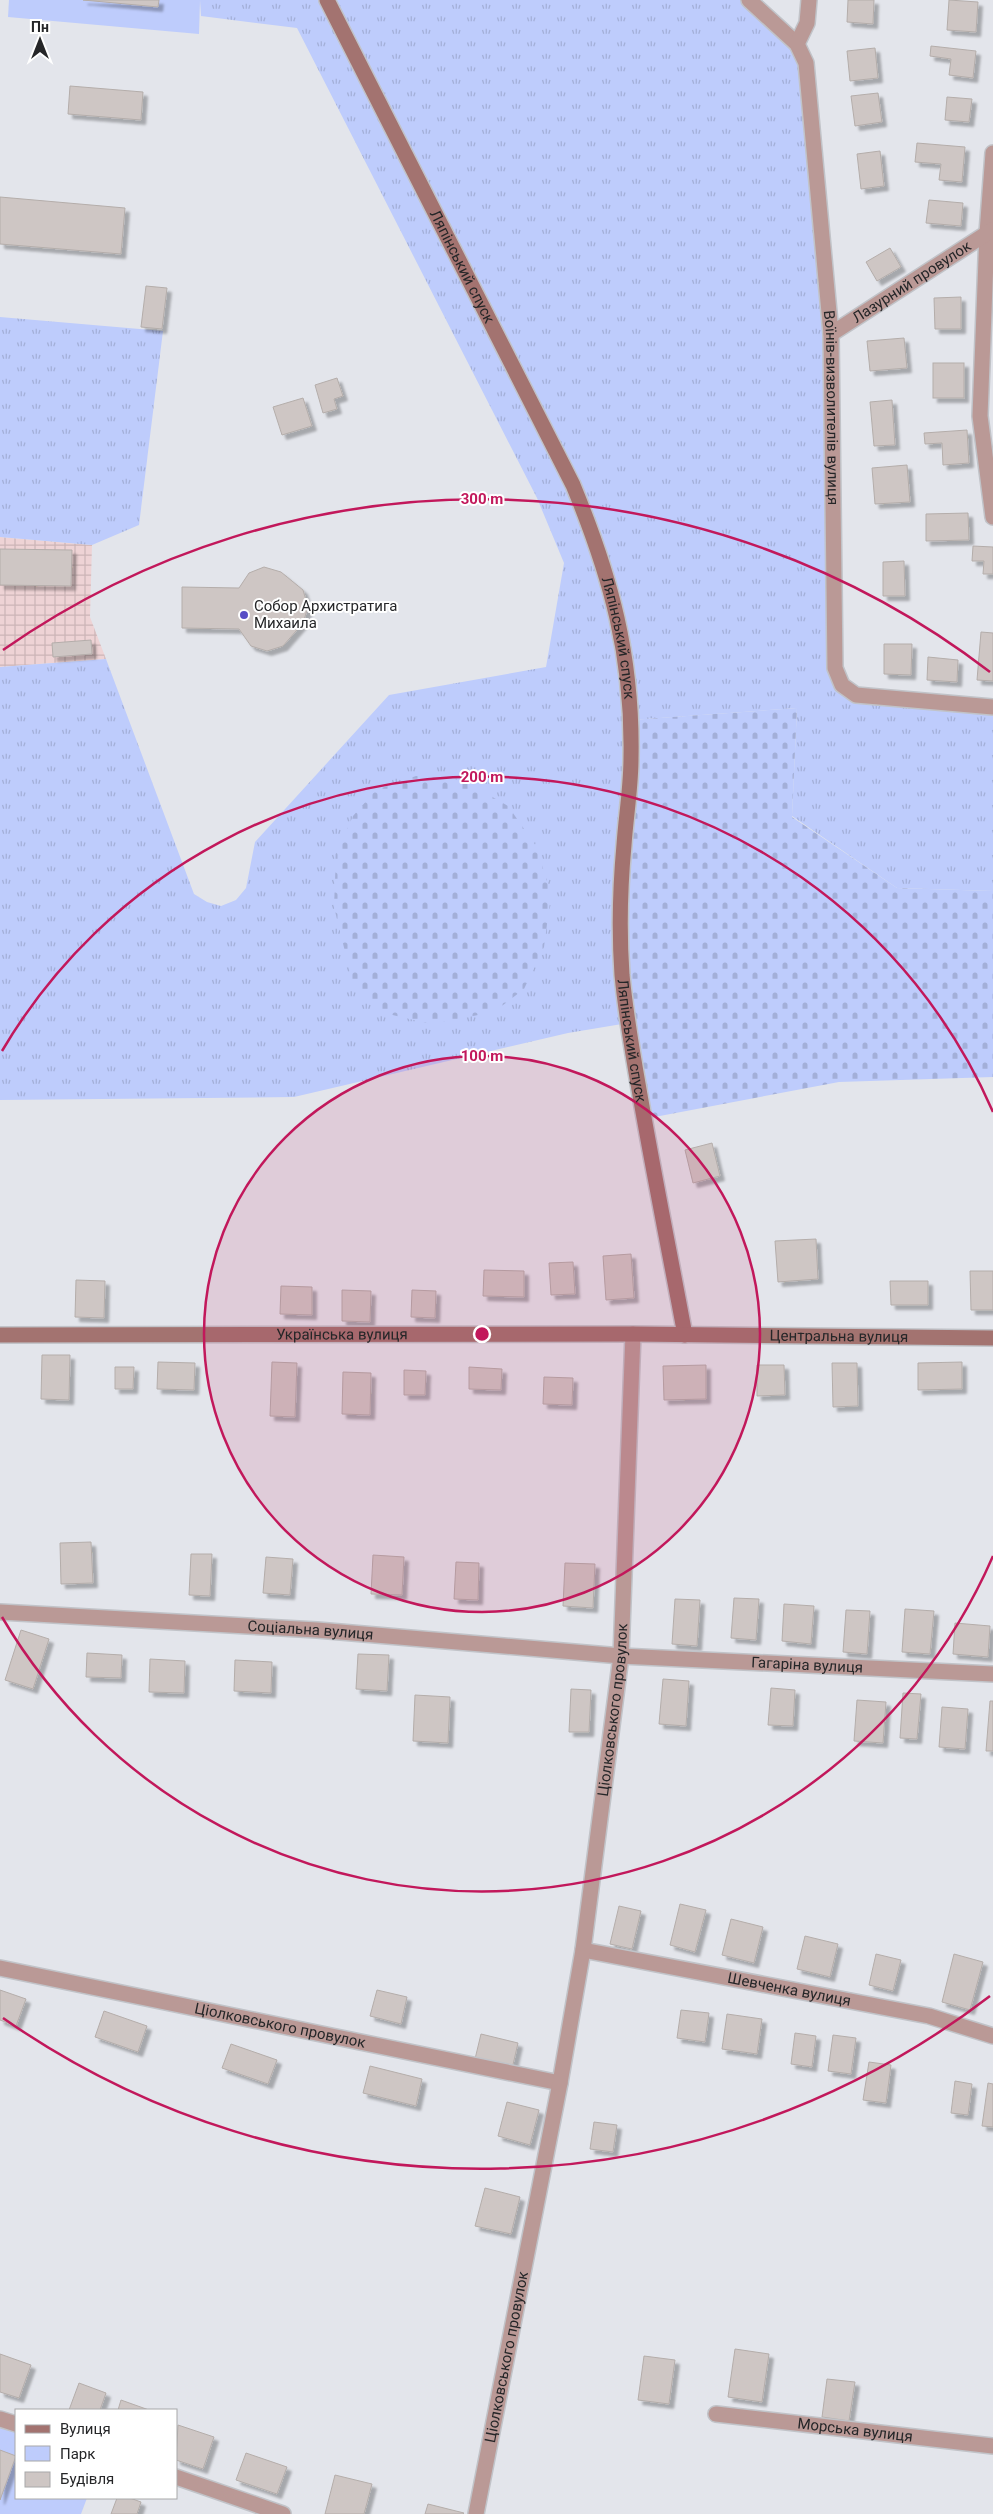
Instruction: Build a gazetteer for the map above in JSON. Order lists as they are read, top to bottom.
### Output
{
  "streets": {
    "street": [
      "Ляпінський спуск",
      "Лазурний провулок",
      "Воїнів-визволителів вулиця",
      "Українська вулиця",
      "Центральна вулиця",
      "Соціальна вулиця",
      "Гагаріна вулиця",
      "Ціолковського провулок",
      "Шевченка вулиця",
      "Морська вулиця"
    ]
  },
  "crossings": [
    ["Ляпінський спуск", "Українська вулиця"],
    ["Ляпінський спуск", "Центральна вулиця"],
    ["Лазурний провулок", "Воїнів-визволителів вулиця"],
    ["Українська вулиця", "Центральна вулиця"],
    ["Українська вулиця", "Ціолковського провулок"],
    ["Соціальна вулиця", "Гагаріна вулиця"],
    ["Соціальна вулиця", "Ціолковського провулок"],
    ["Гагаріна вулиця", "Ціолковського провулок"],
    ["Ціолковського провулок", "Шевченка вулиця"]
  ],
  "places": ["Собор Архистратига Михаила"],
  "legend": ["Вулиця", "Парк", "Будівля"],
  "north": "top",
  "rings": ["300 m", "200 m", "100 m"]
}
